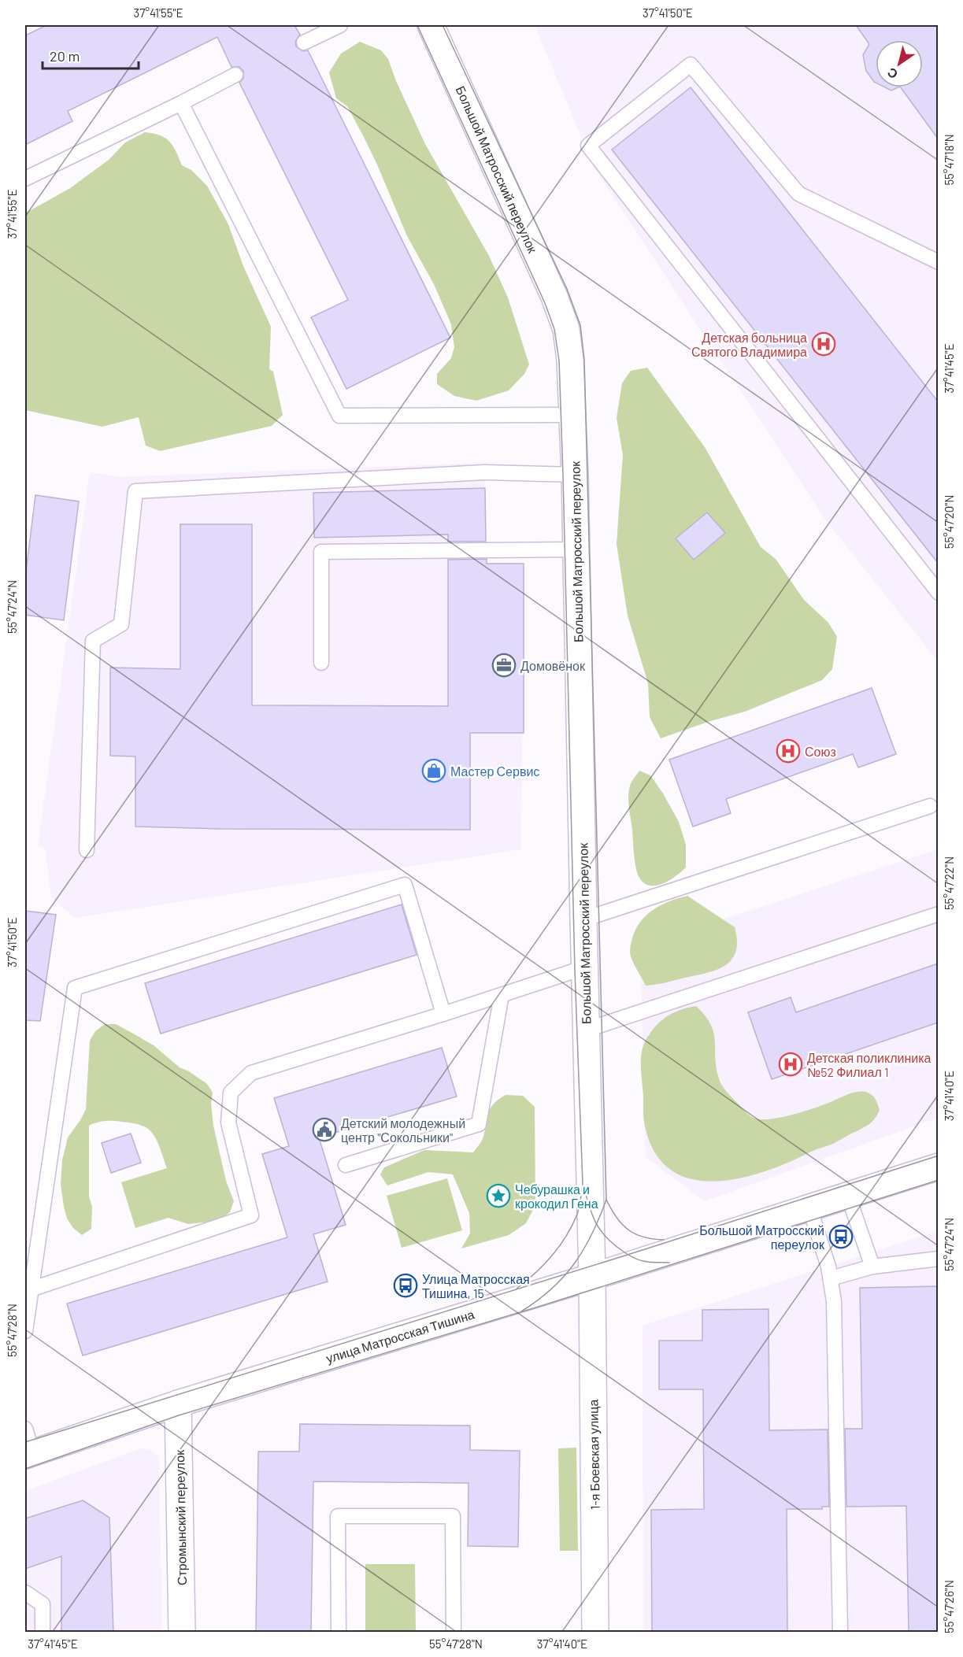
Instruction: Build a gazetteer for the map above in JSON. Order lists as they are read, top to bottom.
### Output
{
  "streets": {
    "street": [
      "Большой Матросский переулок",
      "улица Матросская Тишина",
      "1-я Боевская улица",
      "Стромынский переулок"
    ]
  },
  "crossings": [
    ["Большой Матросский переулок", "улица Матросская Тишина"],
    ["Большой Матросский переулок", "1-я Боевская улица"],
    ["улица Матросская Тишина", "1-я Боевская улица"],
    ["улица Матросская Тишина", "Стромынский переулок"]
  ],
  "places": {
    "hospital": ["Детская больница Святого Владимира", "Союз", "Детская поликлиника №52 Филиал 1"],
    "office": ["Домовёнок"],
    "shop": ["Мастер Сервис"],
    "public building": ["Детский молодежный центр \"Сокольники\""],
    "place": ["Чебурашка и крокодил Гена"],
    "bus stop": ["Большой Матросский переулок", "Улица Матросская Тишина, 15"]
  },
  "scale_bar": "20 m",
  "north": "bottom left",
  "coordinates": [
    "37°41'55\"E",
    "37°41'50\"E",
    "55°47'18\"N",
    "37°41'45\"E",
    "55°47'20\"N",
    "55°47'24\"N",
    "55°47'22\"N",
    "37°41'40\"E",
    "55°47'28\"N",
    "55°47'26\"N"
  ]
}
